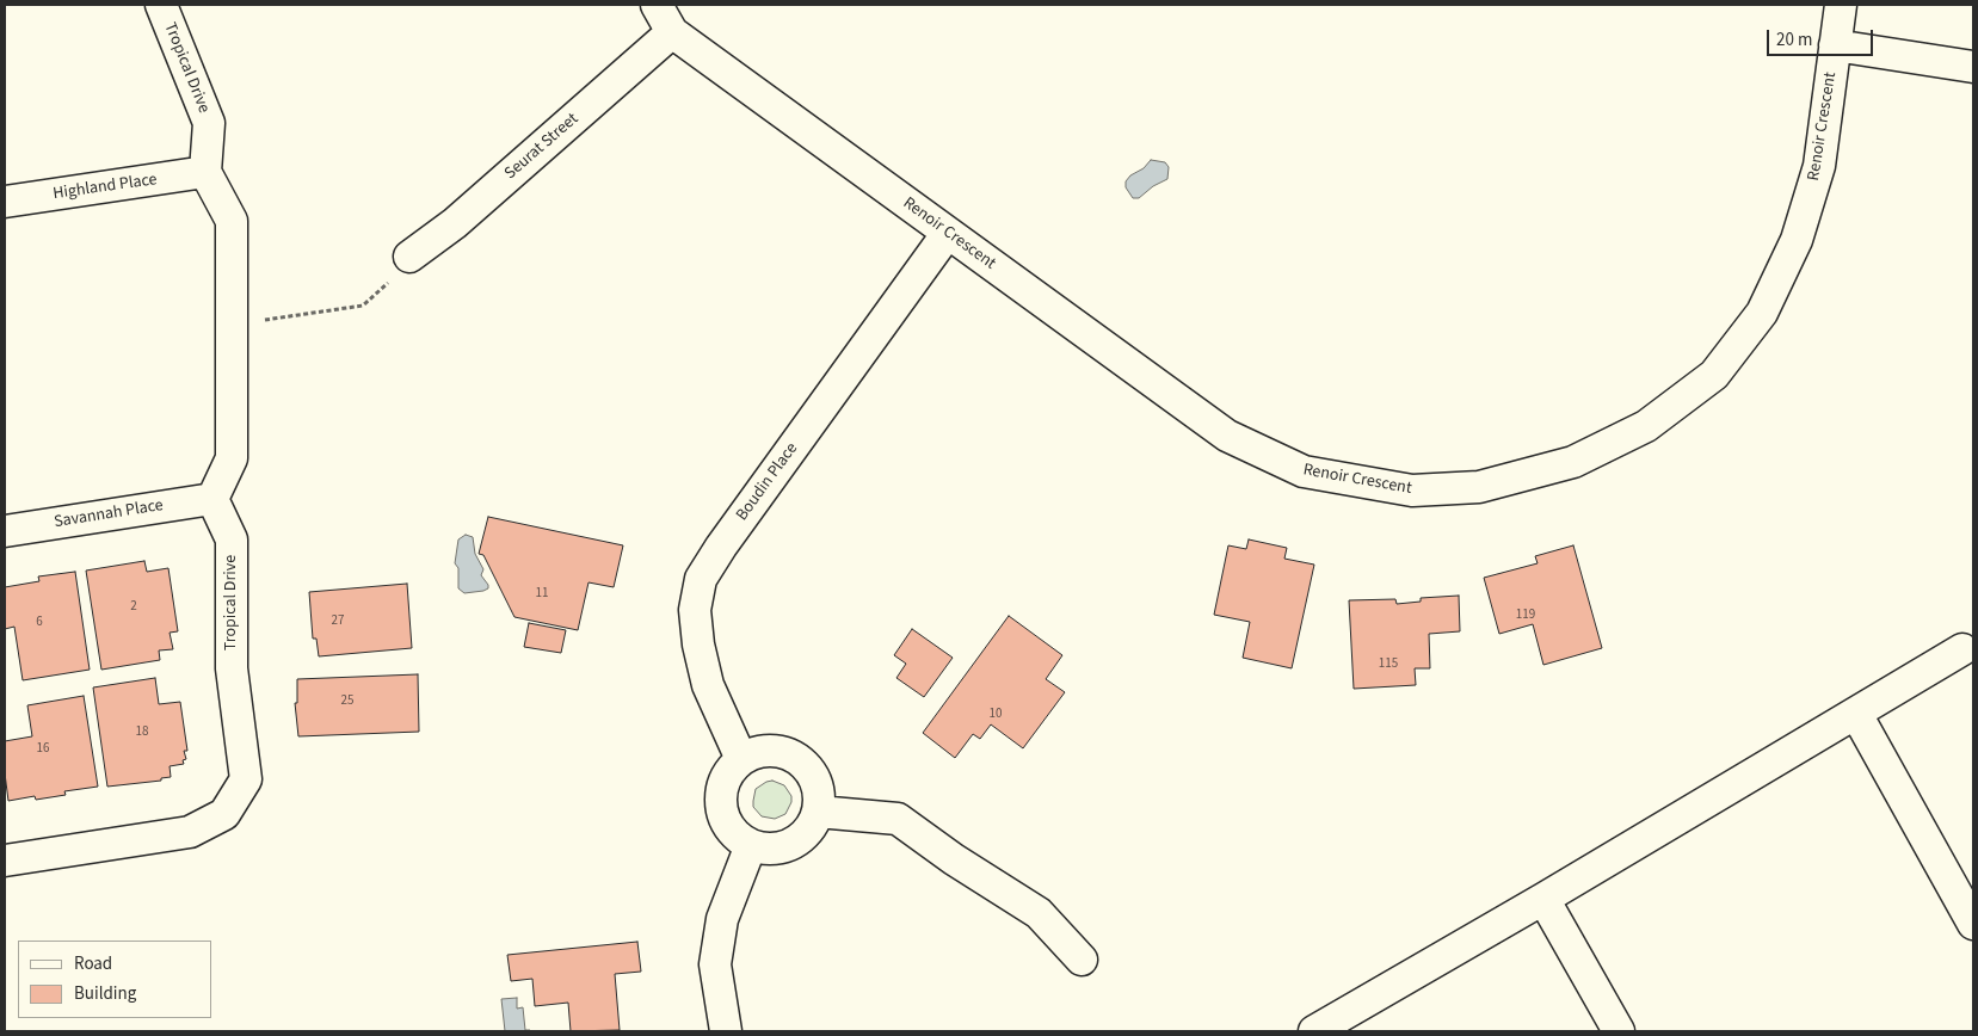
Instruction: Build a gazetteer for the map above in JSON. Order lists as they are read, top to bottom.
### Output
{
  "streets": {
    "street": [
      "Tropical Drive",
      "Renoir Crescent",
      "Seurat Street",
      "Highland Place",
      "Boudin Place",
      "Savannah Place"
    ]
  },
  "crossings": [
    ["Tropical Drive", "Highland Place"],
    ["Tropical Drive", "Savannah Place"],
    ["Renoir Crescent", "Seurat Street"],
    ["Renoir Crescent", "Boudin Place"]
  ],
  "house_numbers": [
    "11",
    "2",
    "119",
    "27",
    "6",
    "115",
    "25",
    "10",
    "18",
    "16"
  ],
  "legend": ["Road", "Building"],
  "scale_bar": "20 m"
}
